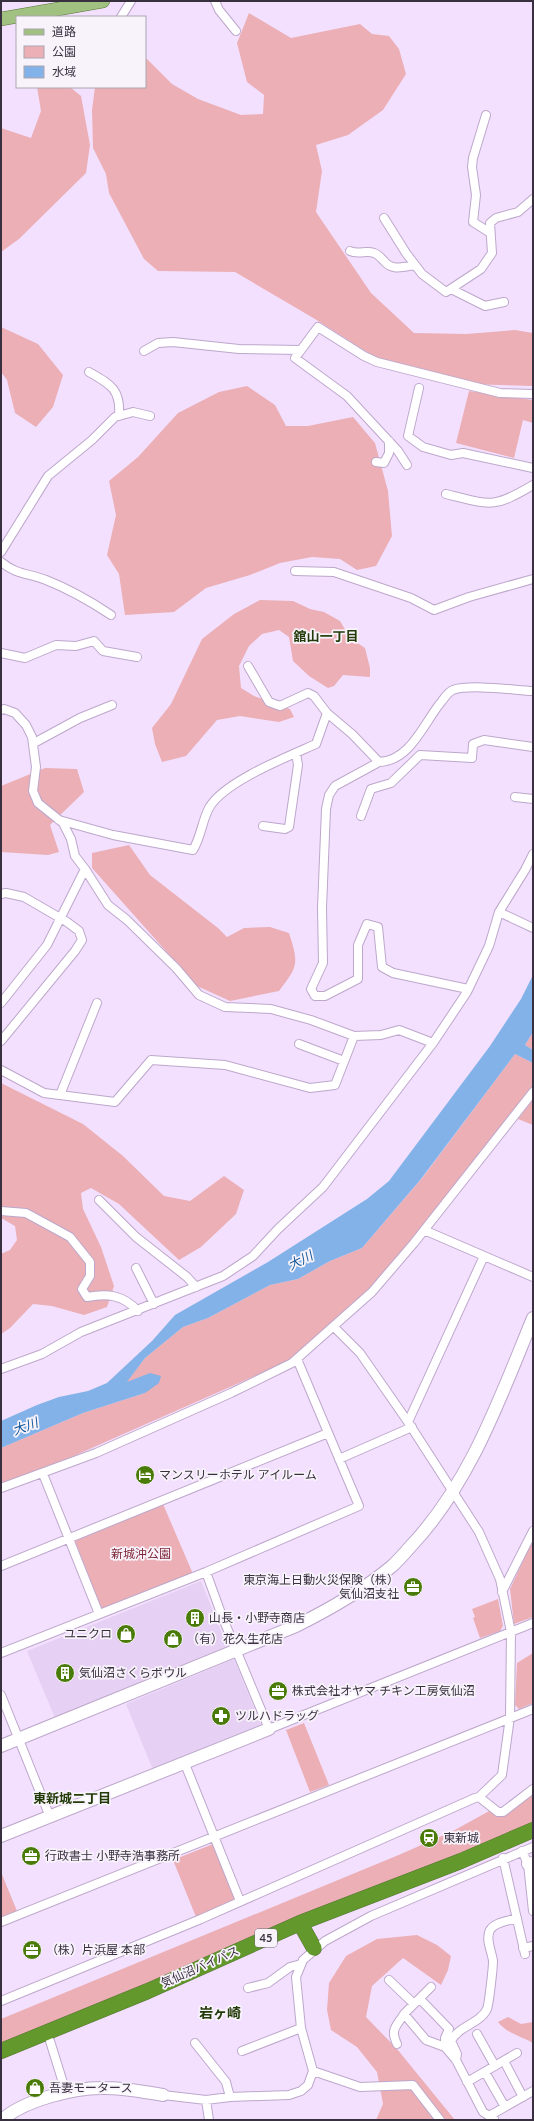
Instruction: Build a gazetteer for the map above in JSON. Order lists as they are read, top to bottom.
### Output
{
  "streets": {
    "highway": ["45", "気仙沼バイパス"]
  },
  "districts": ["舘山一丁目", "東新城二丁目", "岩ヶ崎"],
  "water": ["大川"],
  "parks": ["新城沖公園"],
  "places": {
    "hotel": ["マンスリーホテル アイルーム"],
    "office": [
      "東京海上日動火災保険（株） 気仙沼支社",
      "株式会社オヤマ チキン工房気仙沼",
      "行政書士 小野寺浩事務所",
      "（株）片浜屋 本部"
    ],
    "building": ["山長・小野寺商店", "気仙沼さくらボウル"],
    "shop": ["ユニクロ", "（有）花久生花店", "吾妻モータース"],
    "pharmacy": ["ツルハドラッグ"],
    "station": ["東新城"]
  },
  "legend": ["道路", "公園", "水域"]
}
